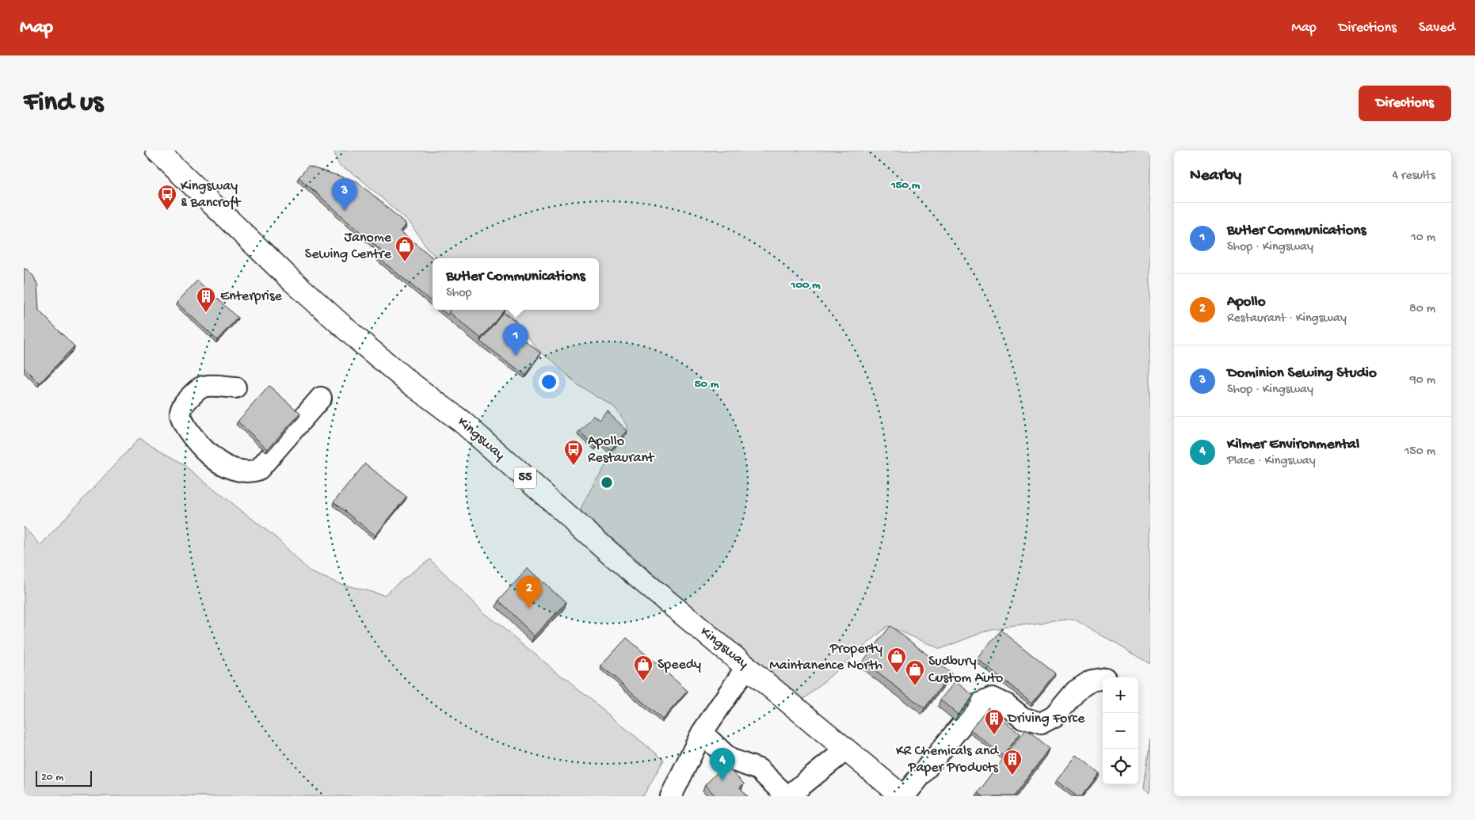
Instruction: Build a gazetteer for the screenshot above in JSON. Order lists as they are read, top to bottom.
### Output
{
  "streets": {
    "main road": ["Kingsway", "55"]
  },
  "places": {
    "bus stop": ["Kingsway & Bancroft", "Apollo Restaurant"],
    "shop": [
      "Janome Sewing Centre",
      "Property Maintanence North",
      "Speedy",
      "Sudbury Custom Auto"
    ],
    "building": ["Enterprise", "Driving Force", "KR Chemicals and Paper Products"]
  },
  "scale_bar": "20 m",
  "page": {
    "header": "Map",
    "nav": ["Map", "Directions", "Saved"],
    "buttons": "Directions",
    "title": "Find us",
    "heading": ["Nearby", "4 results"],
    "pins": [
      "3",
      "1",
      "2",
      "4"
    ],
    "list": [
      {
        "mark": "1",
        "name": "Butler Communications",
        "note": "Shop · Kingsway",
        "value": "10 m"
      },
      {
        "mark": "2",
        "name": "Apollo",
        "note": "Restaurant · Kingsway",
        "value": "80 m"
      },
      {
        "mark": "3",
        "name": "Dominion Sewing Studio",
        "note": "Shop · Kingsway",
        "value": "90 m"
      },
      {
        "mark": "4",
        "name": "Kilmer Environmental",
        "note": "Place · Kingsway",
        "value": "150 m"
      }
    ],
    "popup": ["Butler Communications", "Shop"],
    "map_buttons": ["+", "−"],
    "scale": "20 m"
  },
  "rings": ["150 m", "100 m", "50 m"]
}
